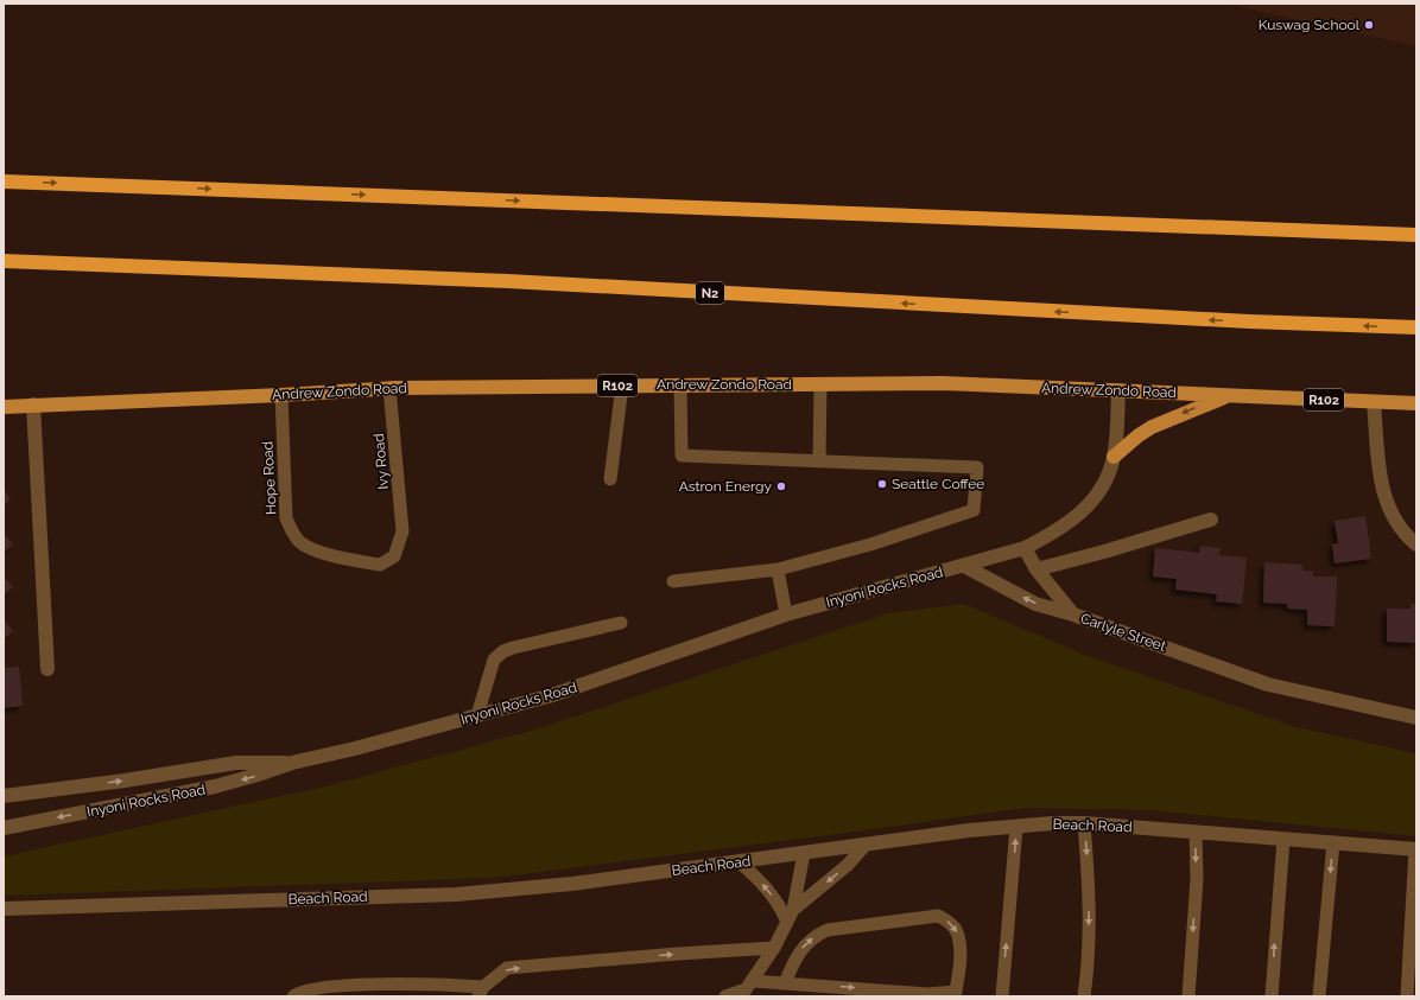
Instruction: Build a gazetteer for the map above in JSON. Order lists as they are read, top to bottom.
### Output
{
  "streets": {
    "highway": ["N2"],
    "main road": ["Andrew Zondo Road", "R102"],
    "street": ["Inyoni Rocks Road", "Carlyle Street", "Beach Road"],
    "lane": ["Ivy Road", "Hope Road"]
  },
  "crossings": [
    ["Andrew Zondo Road", "Ivy Road"],
    ["Andrew Zondo Road", "Hope Road"],
    ["Ivy Road", "Hope Road"],
    ["Inyoni Rocks Road", "Carlyle Street"]
  ],
  "places": ["Kuswag School", "Seattle Coffee", "Astron Energy"]
}
